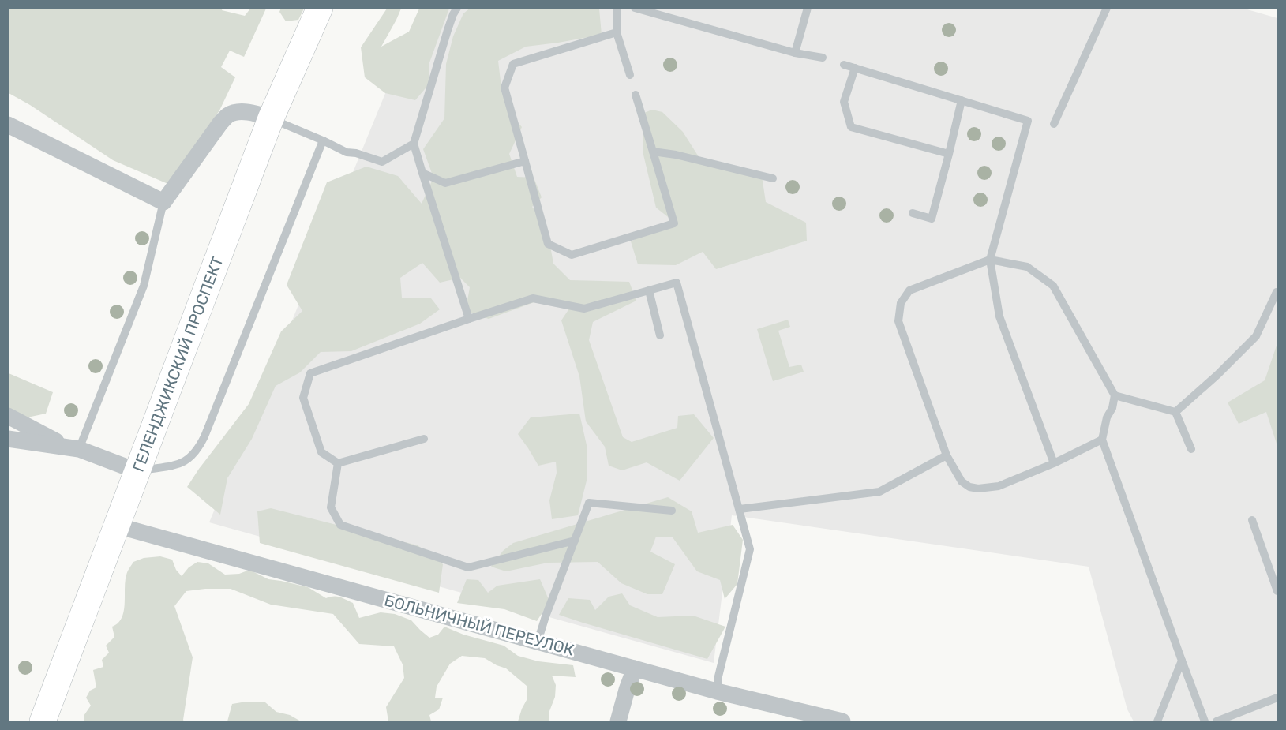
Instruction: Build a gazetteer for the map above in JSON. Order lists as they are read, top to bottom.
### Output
{
  "streets": {
    "main road": ["ГЕЛЕНДЖИКСКИЙ ПРОСПЕКТ"],
    "street": ["БОЛЬНИЧНЫЙ ПЕРЕУЛОК"]
  },
  "crossings": [
    ["ГЕЛЕНДЖИКСКИЙ ПРОСПЕКТ", "БОЛЬНИЧНЫЙ ПЕРЕУЛОК"]
  ]
}
